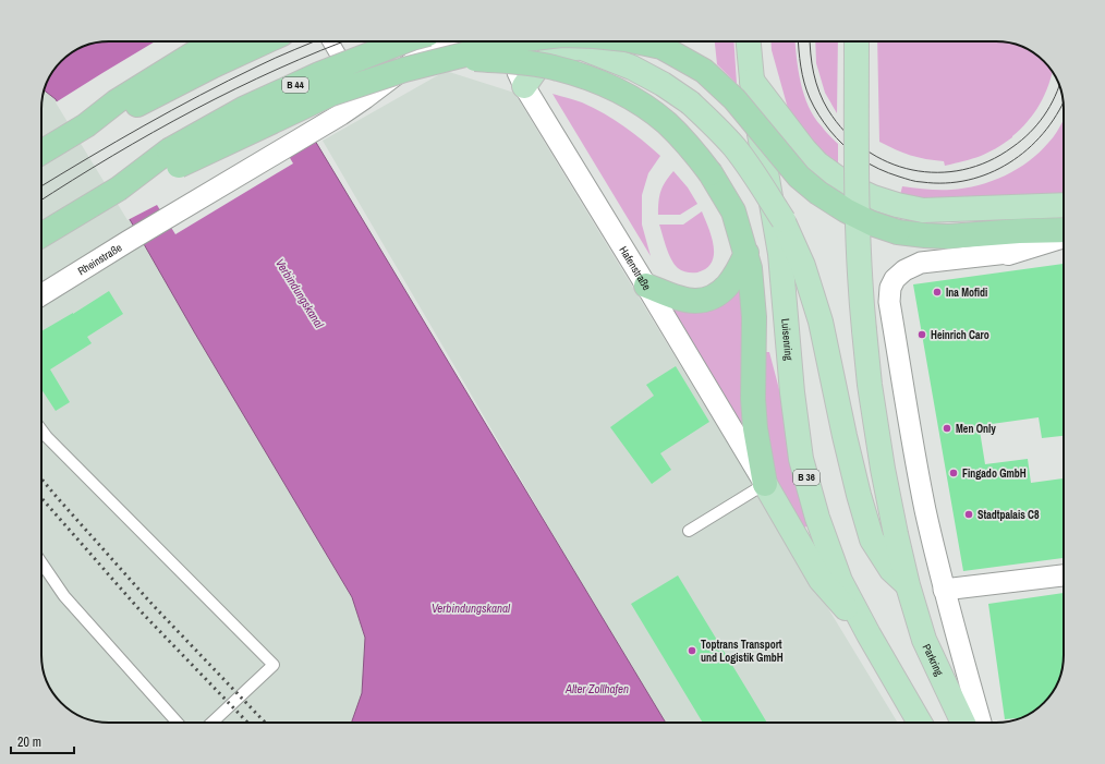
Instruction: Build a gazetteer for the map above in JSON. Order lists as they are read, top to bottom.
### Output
{
  "streets": {
    "highway": ["B 44"],
    "main road": ["Luisenring", "B 36", "Parkring"],
    "street": ["Rheinstraße", "Hafenstraße"]
  },
  "crossings": [
    ["Hafenstraße", "B 36"],
    ["Luisenring", "B 36"]
  ],
  "water": ["Verbindungskanal", "Alter Zollhafen"],
  "places": [
    "Ina Mofidi",
    "Heinrich Caro",
    "Men Only",
    "Fingado GmbH",
    "Stadtpalais C8",
    "Toptrans Transport und Logistik GmbH"
  ],
  "scale_bar": "20 m"
}
